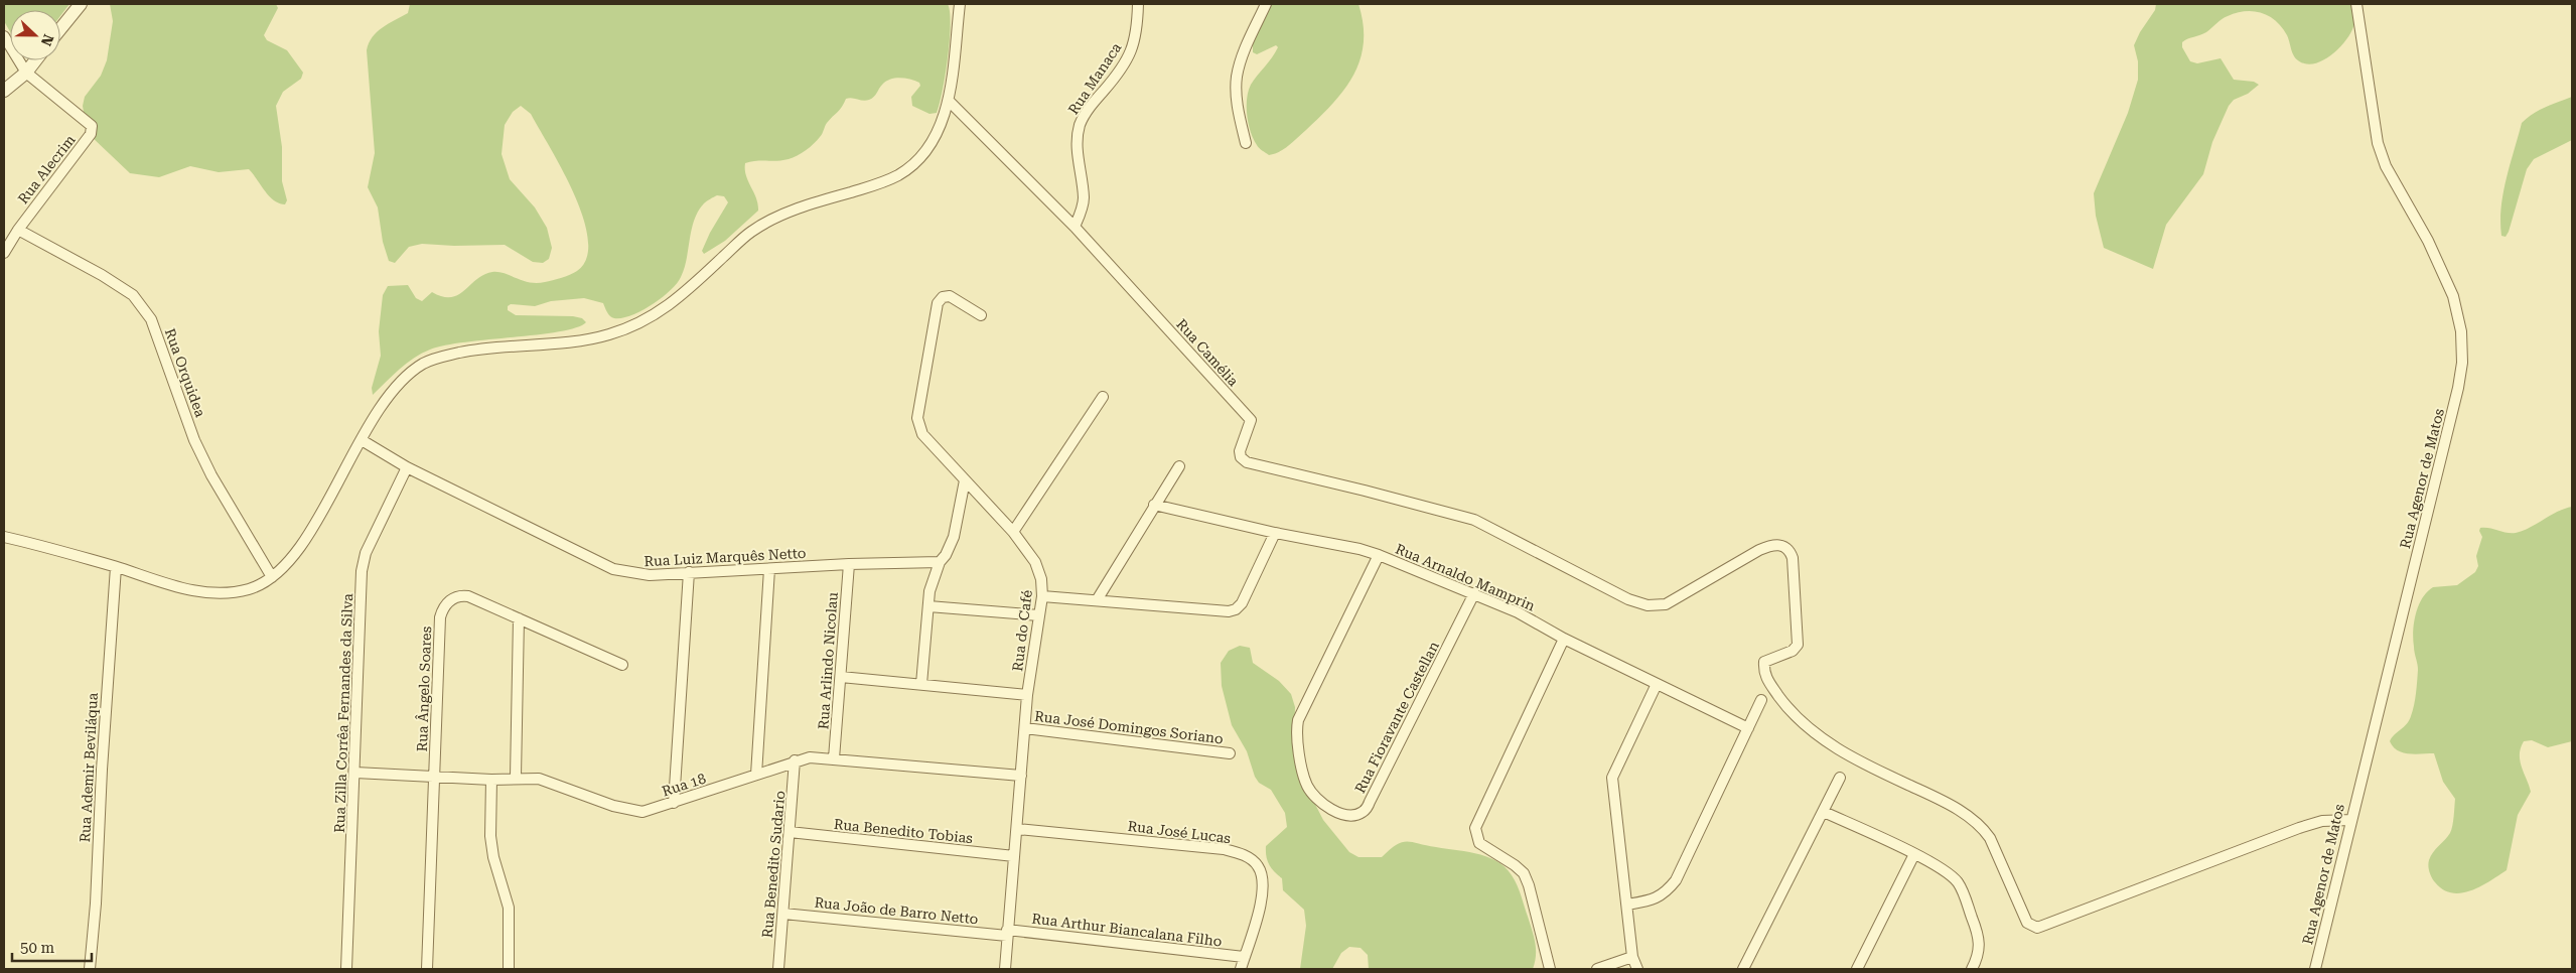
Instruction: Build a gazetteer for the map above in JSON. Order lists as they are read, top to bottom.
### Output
{
  "streets": {
    "street": [
      "Rua Manaca",
      "Rua Alecrim",
      "Rua Camélia",
      "Rua Orquidea",
      "Rua Agenor de Matos",
      "Rua Luiz Marquês Netto",
      "Rua Arnaldo Mamprin",
      "Rua do Café",
      "Rua Arlindo Nicolau",
      "Rua Ângelo Soares",
      "Rua Zilla Corrêa Fernandes da Silva",
      "Rua Fioravante Castellan",
      "Rua José Domingos Soriano",
      "Rua Ademir Beviláqua",
      "Rua 18",
      "Rua Benedito Tobias",
      "Rua José Lucas",
      "Rua Benedito Sudario",
      "Rua João de Barro Netto",
      "Rua Arthur Biancalana Filho"
    ]
  },
  "crossings": [
    ["Rua Manaca", "Rua Camélia"],
    ["Rua Alecrim", "Rua Orquidea"],
    ["Rua Camélia", "Rua Agenor de Matos"],
    ["Rua Luiz Marquês Netto", "Rua Arlindo Nicolau"],
    ["Rua Luiz Marquês Netto", "Rua Zilla Corrêa Fernandes da Silva"],
    ["Rua Arnaldo Mamprin", "Rua Fioravante Castellan"],
    ["Rua do Café", "Rua José Domingos Soriano"],
    ["Rua do Café", "Rua 18"],
    ["Rua do Café", "Rua Benedito Tobias"],
    ["Rua do Café", "Rua José Lucas"],
    ["Rua do Café", "Rua João de Barro Netto"],
    ["Rua do Café", "Rua Arthur Biancalana Filho"],
    ["Rua Arlindo Nicolau", "Rua 18"],
    ["Rua Ângelo Soares", "Rua 18"],
    ["Rua Zilla Corrêa Fernandes da Silva", "Rua 18"],
    ["Rua 18", "Rua Benedito Sudario"],
    ["Rua Benedito Tobias", "Rua Benedito Sudario"],
    ["Rua José Lucas", "Rua Arthur Biancalana Filho"],
    ["Rua Benedito Sudario", "Rua João de Barro Netto"],
    ["Rua João de Barro Netto", "Rua Arthur Biancalana Filho"]
  ],
  "scale_bar": "50 m",
  "north": "right"
}
